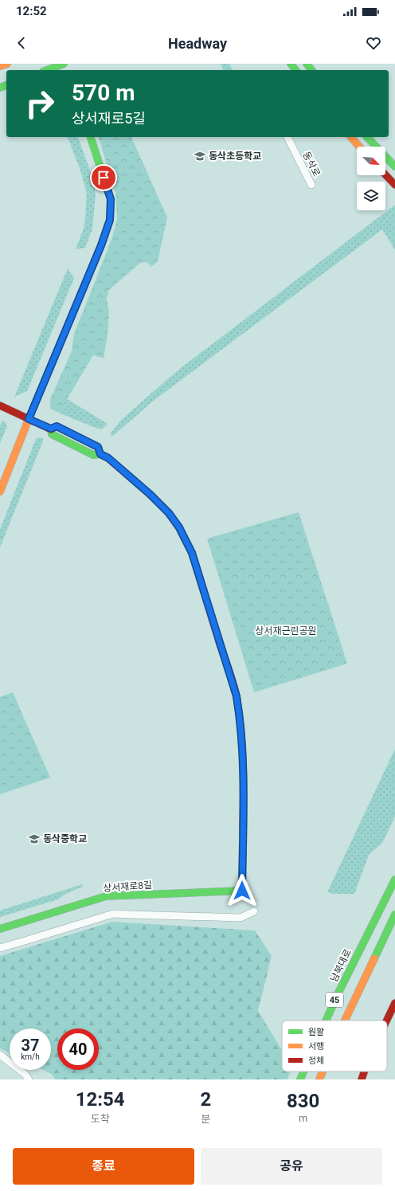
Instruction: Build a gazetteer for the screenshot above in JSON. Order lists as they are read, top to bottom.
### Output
{
  "streets": {
    "main road": ["상서재로8길", "남북대로", "45"],
    "street": ["동삭로"]
  },
  "parks": ["상서재근린공원"],
  "places": {
    "school or university": ["동삭초등학교", "동삭중학교"]
  },
  "legend": ["원활", "서행", "정체"],
  "north": "bottom right",
  "page": {
    "status": "12:52",
    "header": "Headway",
    "turn": ["570 m", "상서재로5길"],
    "speed": "37 km/h",
    "limit": "40",
    "eta": [
      "12:54",
      "도착",
      "2",
      "분",
      "830",
      "m"
    ],
    "buttons": ["종료", "공유"]
  }
}
